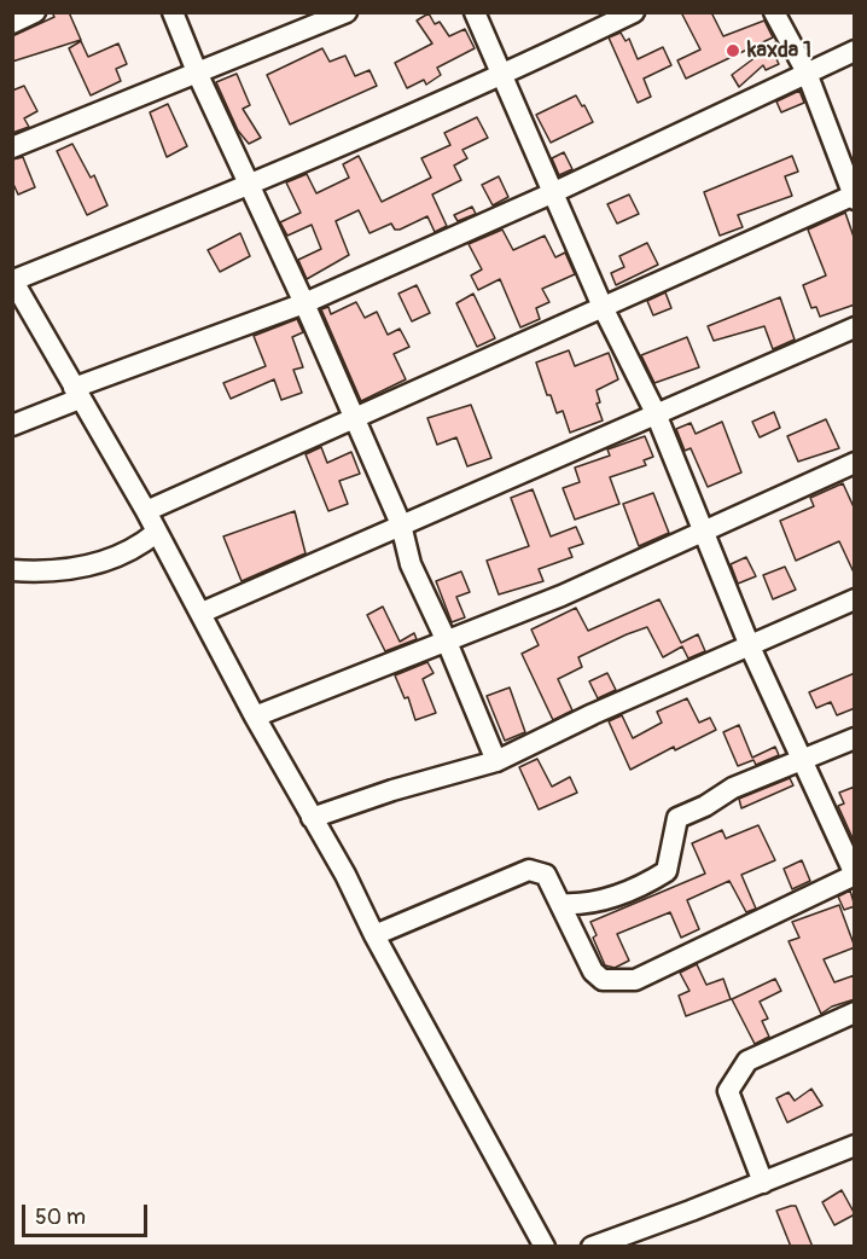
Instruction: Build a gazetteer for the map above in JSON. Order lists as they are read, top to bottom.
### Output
{
  "places": ["kaxda 1"],
  "scale_bar": "50 m"
}
